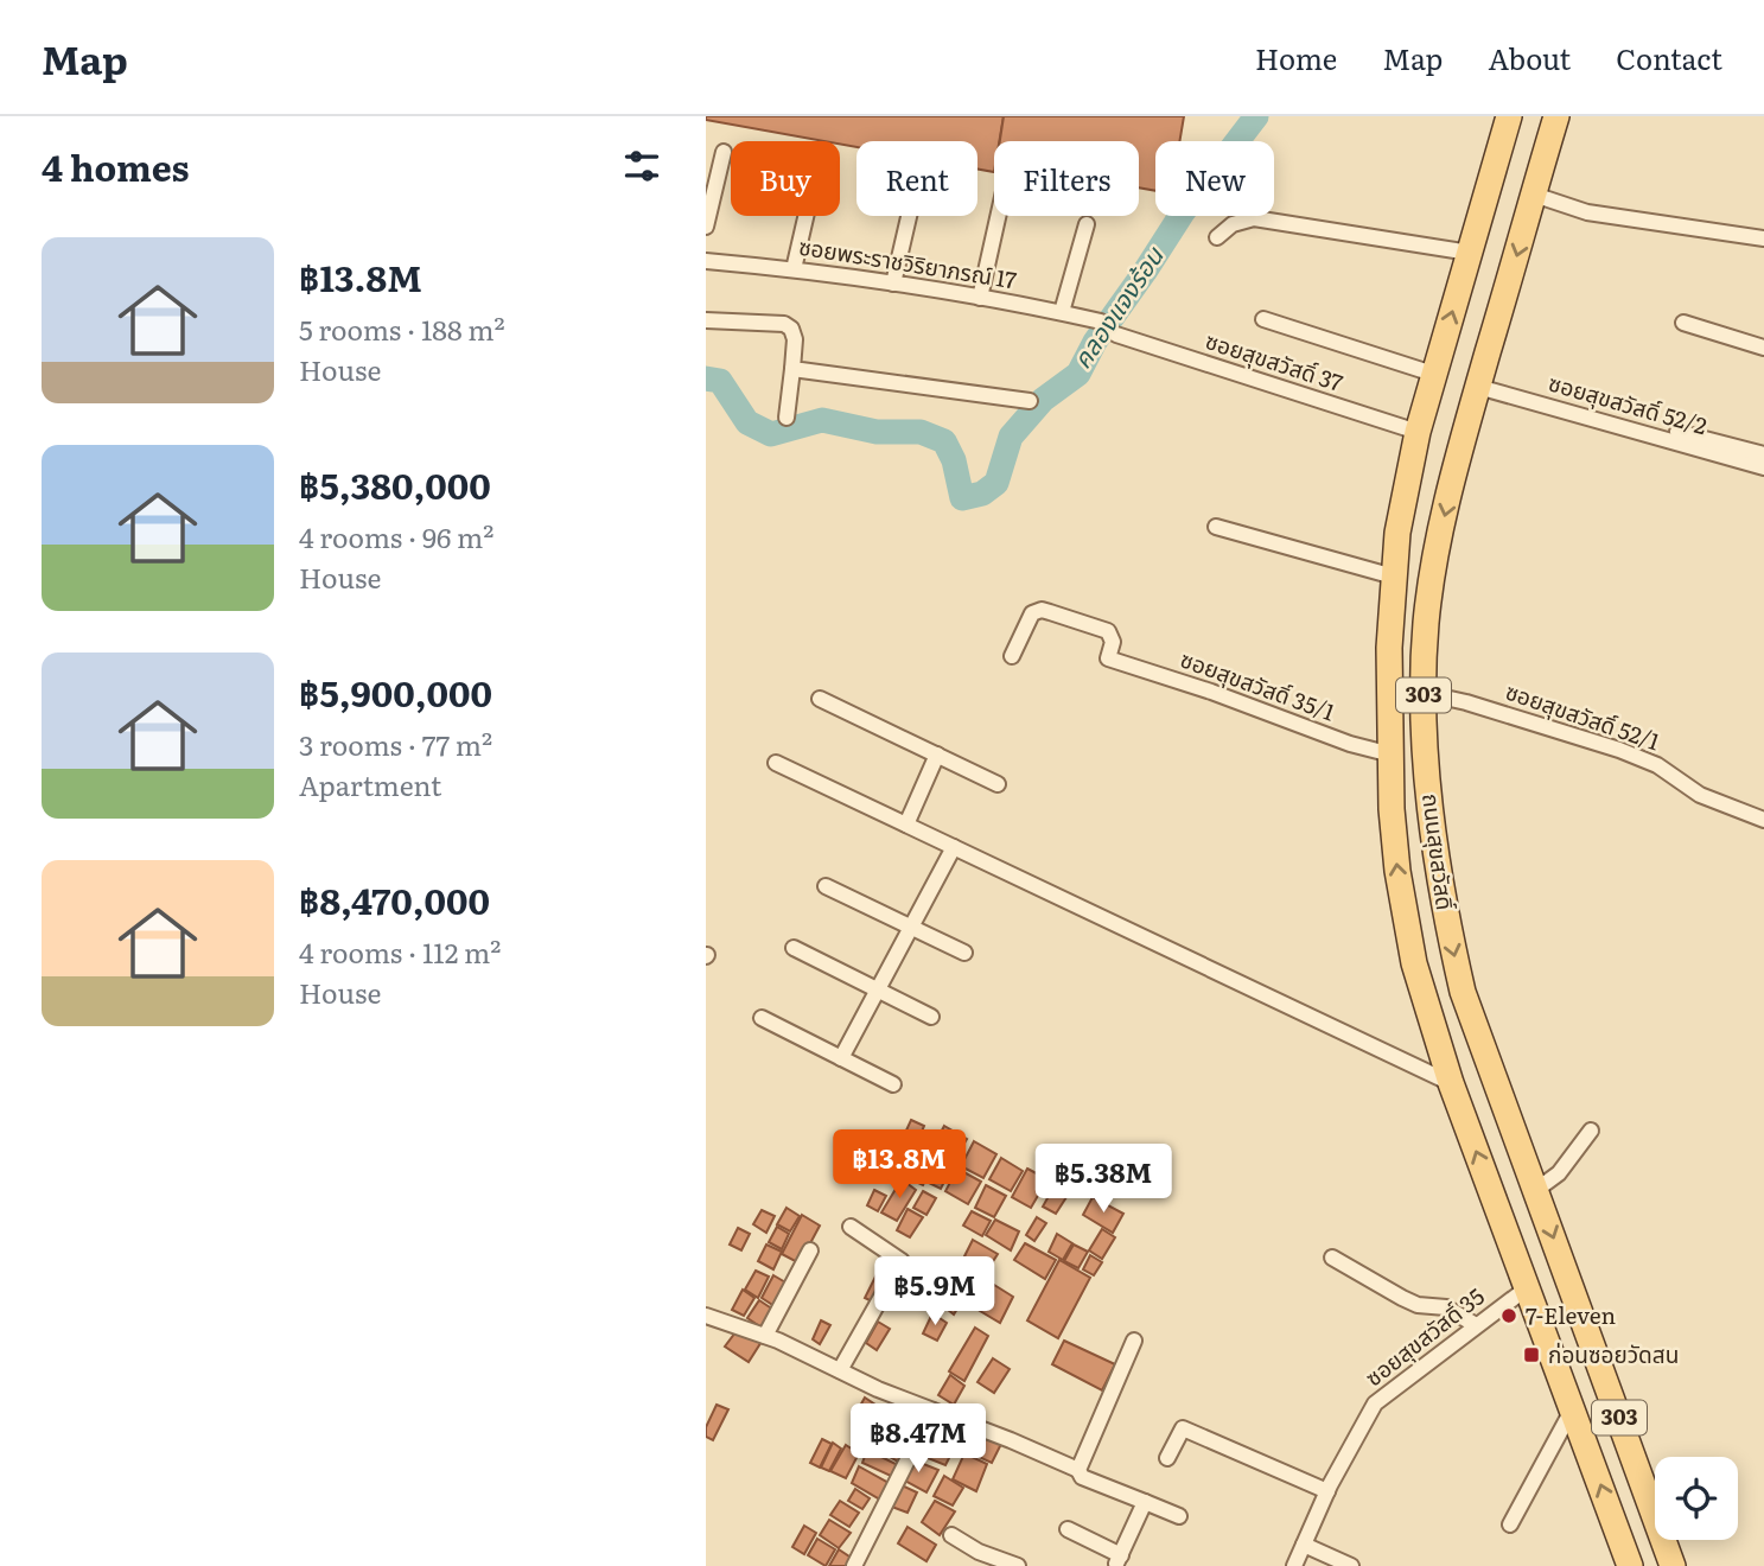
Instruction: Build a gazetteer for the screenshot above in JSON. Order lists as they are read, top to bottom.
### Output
{
  "streets": {
    "main road": ["303", "ถนนสุขสวัสดิ์"],
    "street": [
      "ซอยพระราชวิริยาภรณ์ 17",
      "ซอยสุขสวัสดิ์ 37",
      "ซอยสุขสวัสดิ์ 52/2",
      "ซอยสุขสวัสดิ์ 35/1",
      "ซอยสุขสวัสดิ์ 52/1",
      "ซอยสุขสวัสดิ์ 35"
    ]
  },
  "crossings": [
    ["ซอยสุขสวัสดิ์ 37", "ถนนสุขสวัสดิ์"],
    ["ซอยสุขสวัสดิ์ 52/2", "ถนนสุขสวัสดิ์"],
    ["ซอยสุขสวัสดิ์ 35/1", "ถนนสุขสวัสดิ์"],
    ["ซอยสุขสวัสดิ์ 52/1", "ถนนสุขสวัสดิ์"],
    ["ถนนสุขสวัสดิ์", "ซอยสุขสวัสดิ์ 35"]
  ],
  "water": ["คลองแจงร้อน"],
  "places": {
    "other": ["7-Eleven"],
    "transit": ["ก่อนซอยวัดสน"]
  },
  "page": {
    "header": "Map",
    "nav": [
      "Home",
      "Map",
      "About",
      "Contact"
    ],
    "heading": "4 homes",
    "chip": [
      "Buy",
      "Rent",
      "Filters",
      "New"
    ],
    "list": [
      {
        "name": "฿13.8M",
        "note": "5 rooms · 188 m² · House"
      },
      {
        "name": "฿5,380,000",
        "note": "4 rooms · 96 m² · House"
      },
      {
        "name": "฿5,900,000",
        "note": "3 rooms · 77 m² · Apartment"
      },
      {
        "name": "฿8,470,000",
        "note": "4 rooms · 112 m² · House"
      }
    ],
    "price": [
      "฿13.8M",
      "฿5.38M",
      "฿5.9M",
      "฿8.47M"
    ]
  }
}
